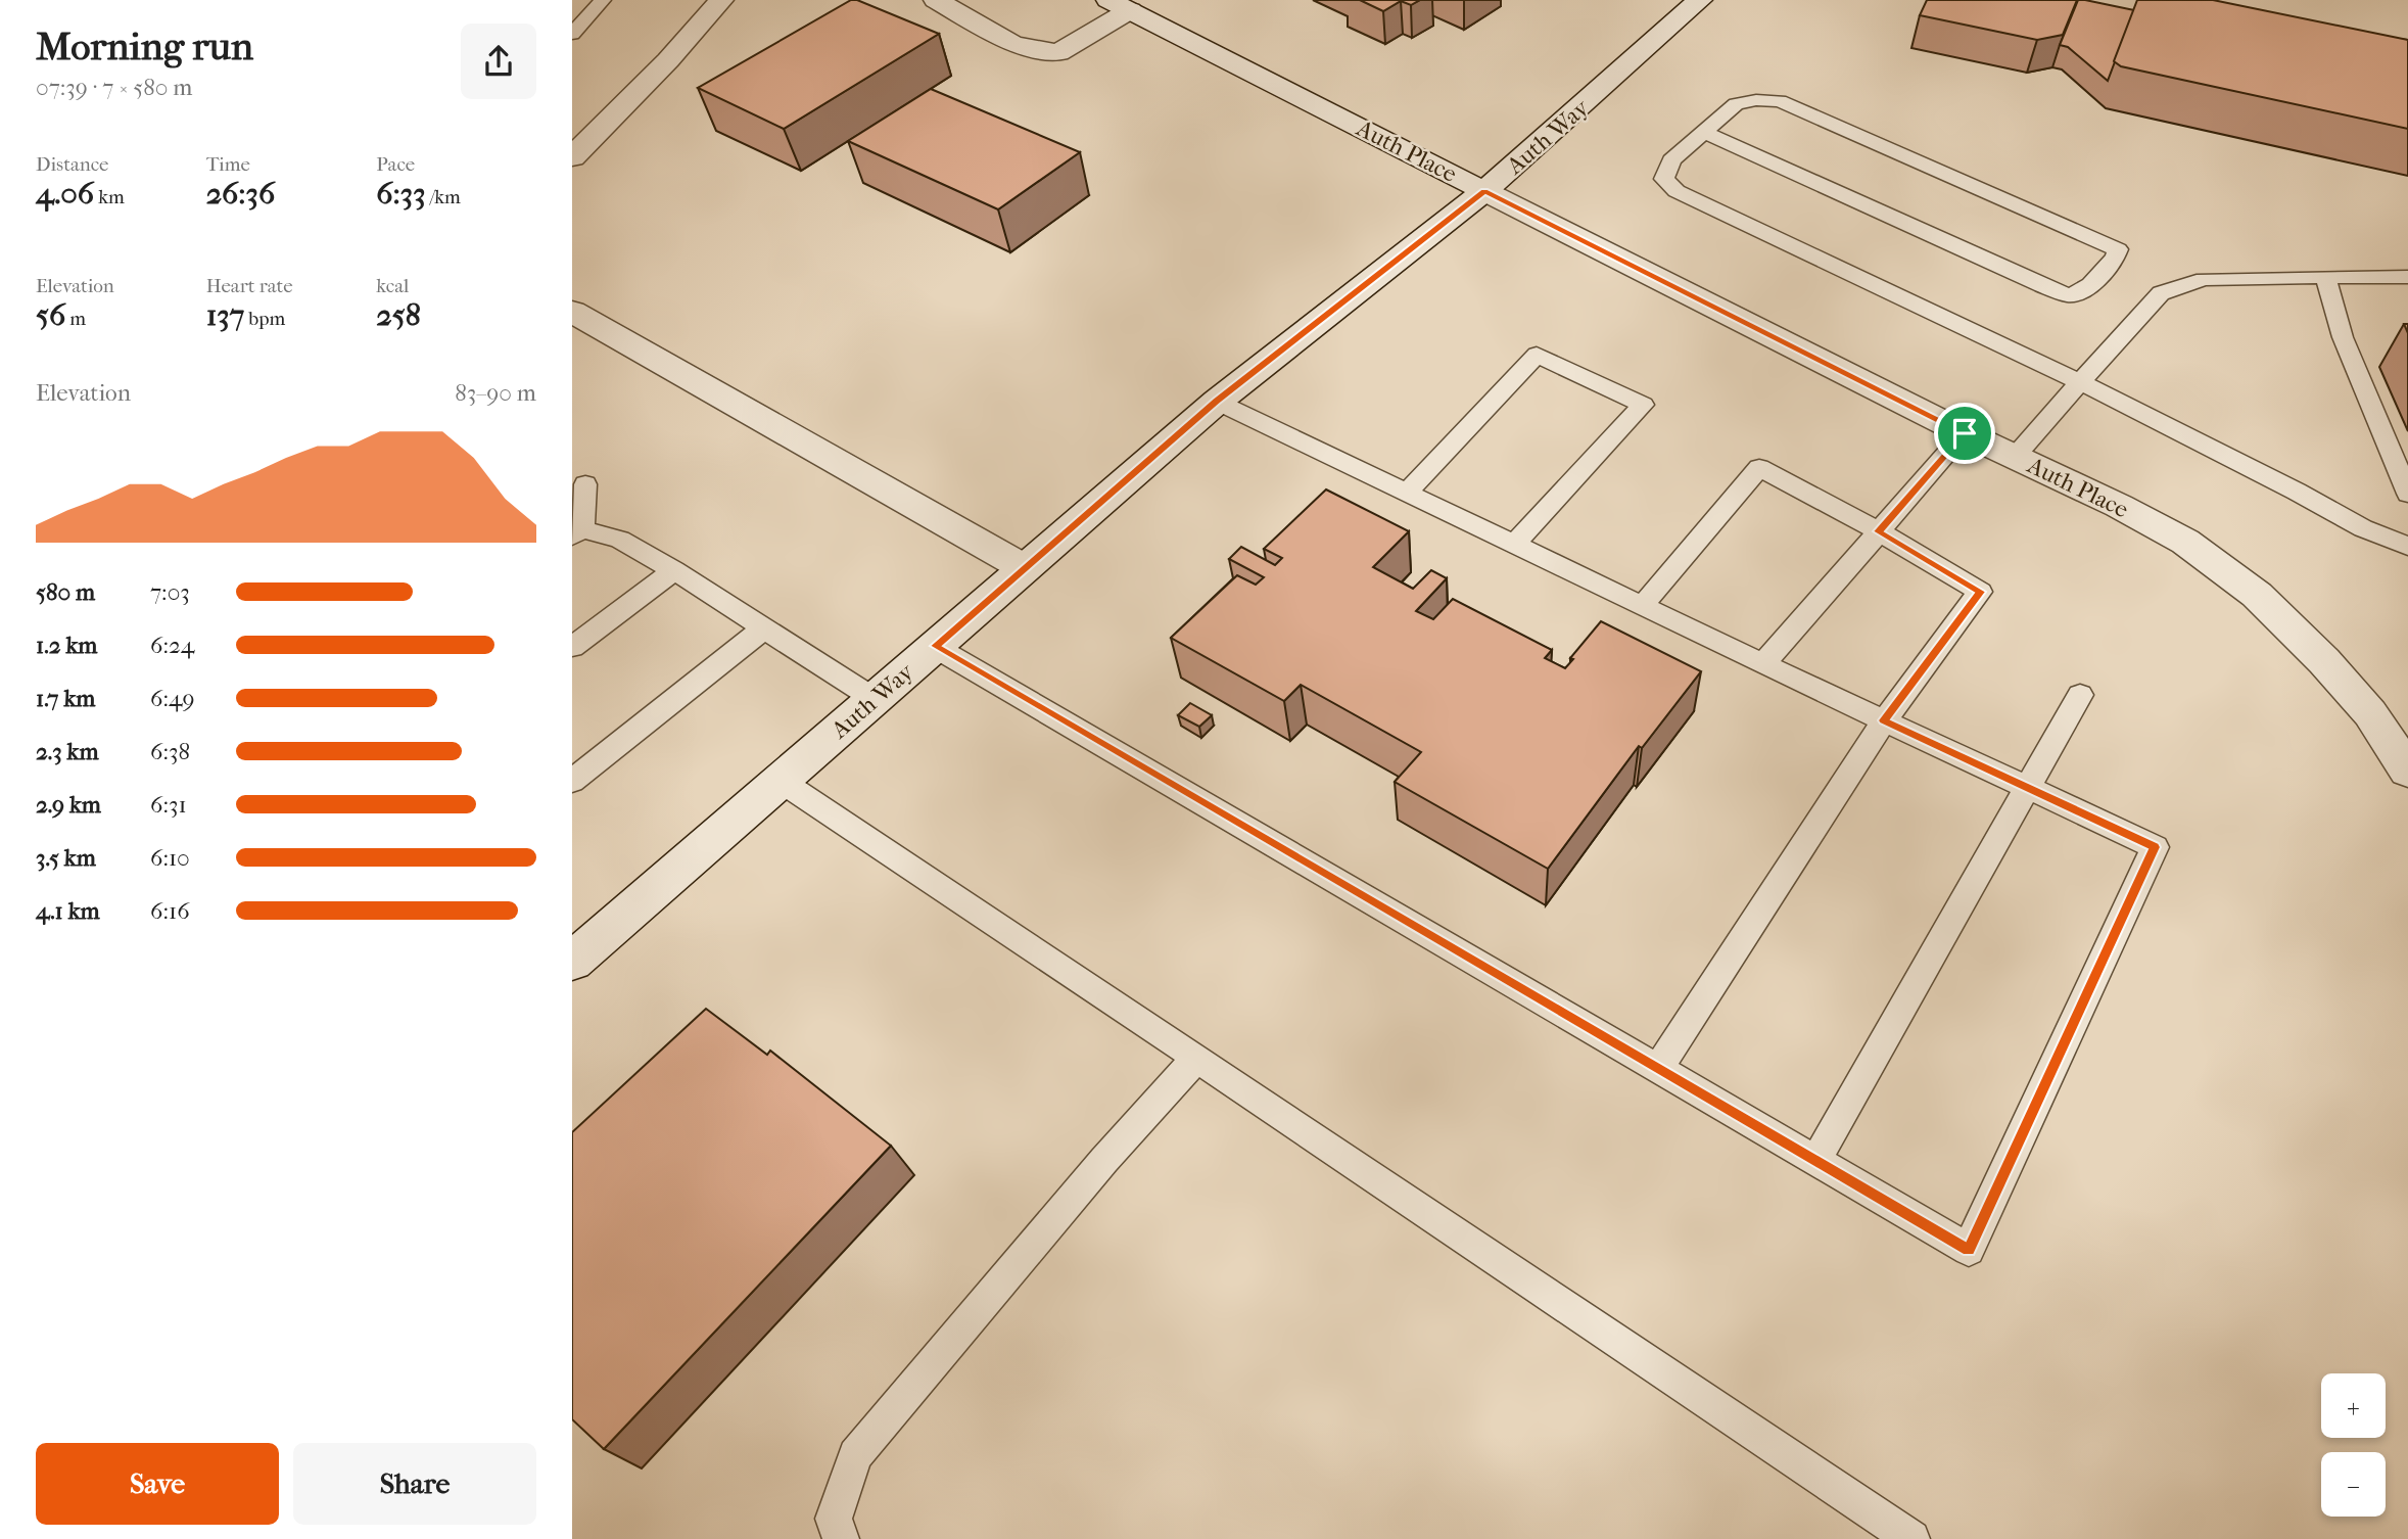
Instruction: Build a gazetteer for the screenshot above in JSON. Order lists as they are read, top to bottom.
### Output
{
  "streets": {
    "street": ["Auth Way", "Auth Place"]
  },
  "crossings": [
    ["Auth Way", "Auth Place"]
  ],
  "page": {
    "heading": ["Morning run", "07:39 · 7 × 580 m"],
    "stats": [
      ["Distance", "4.06 km"],
      ["Time", "26:36"],
      ["Pace", "6:33 /km"],
      ["Elevation", "56 m"],
      ["Heart rate", "137 bpm"],
      ["kcal", "258"]
    ],
    "chart": ["Elevation", "83–90 m"],
    "list": [
      {
        "name": "580 m",
        "note": "7:03"
      },
      {
        "name": "1.2 km",
        "note": "6:24"
      },
      {
        "name": "1.7 km",
        "note": "6:49"
      },
      {
        "name": "2.3 km",
        "note": "6:38"
      },
      {
        "name": "2.9 km",
        "note": "6:31"
      },
      {
        "name": "3.5 km",
        "note": "6:10"
      },
      {
        "name": "4.1 km",
        "note": "6:16"
      }
    ],
    "map_buttons": ["+", "−"],
    "buttons": ["Save", "Share"]
  }
}
